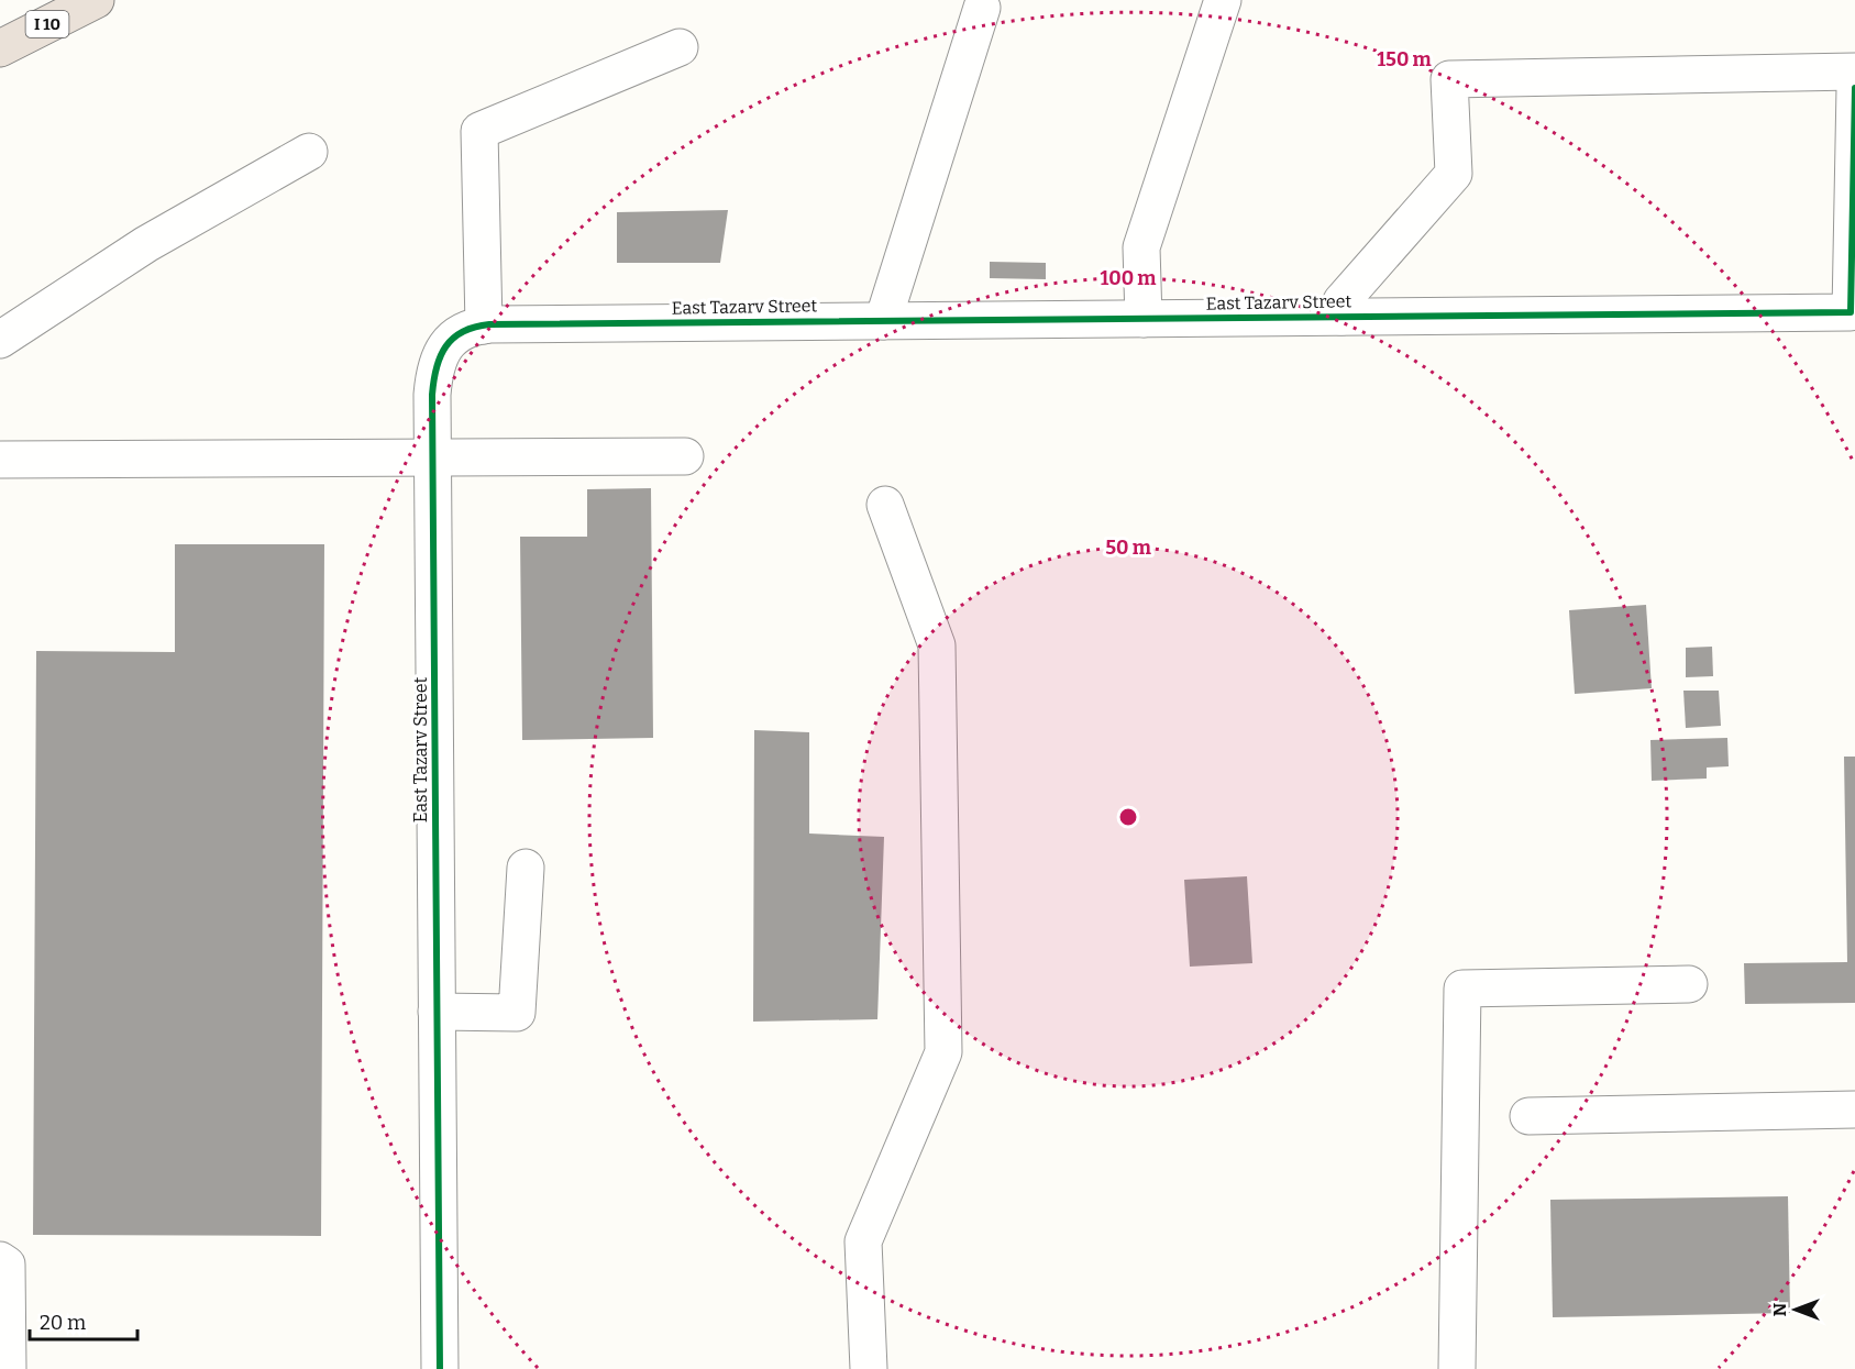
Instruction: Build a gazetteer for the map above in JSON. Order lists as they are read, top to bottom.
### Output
{
  "streets": {
    "highway": ["I 10"],
    "street": ["East Tazarv Street"]
  },
  "scale_bar": "20 m",
  "north": "left",
  "rings": ["150 m", "100 m", "50 m"]
}
